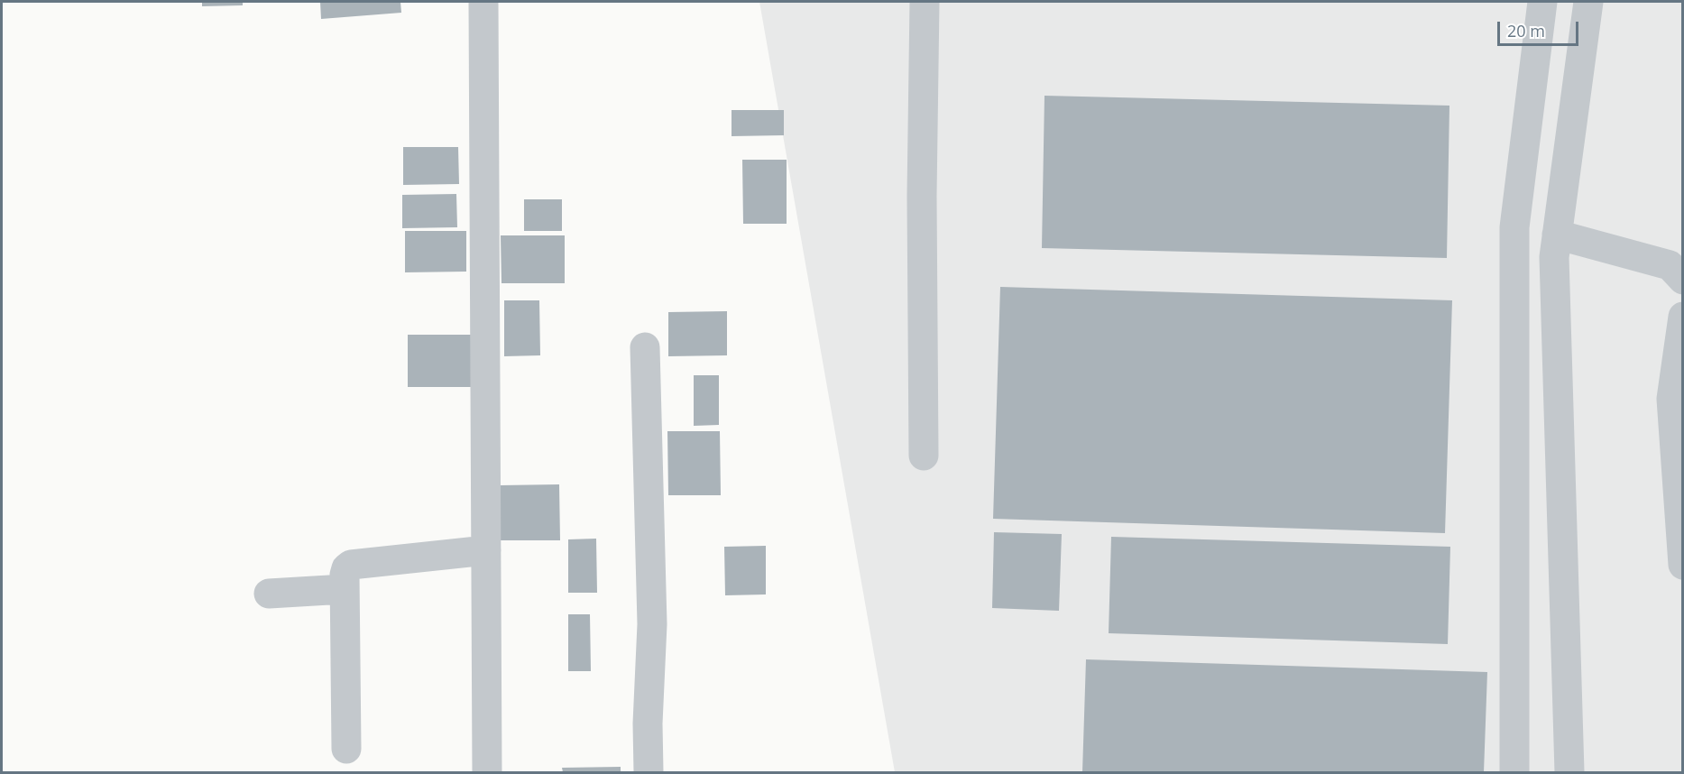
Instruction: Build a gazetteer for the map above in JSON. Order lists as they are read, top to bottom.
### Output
{
  "scale_bar": "20 m"
}
